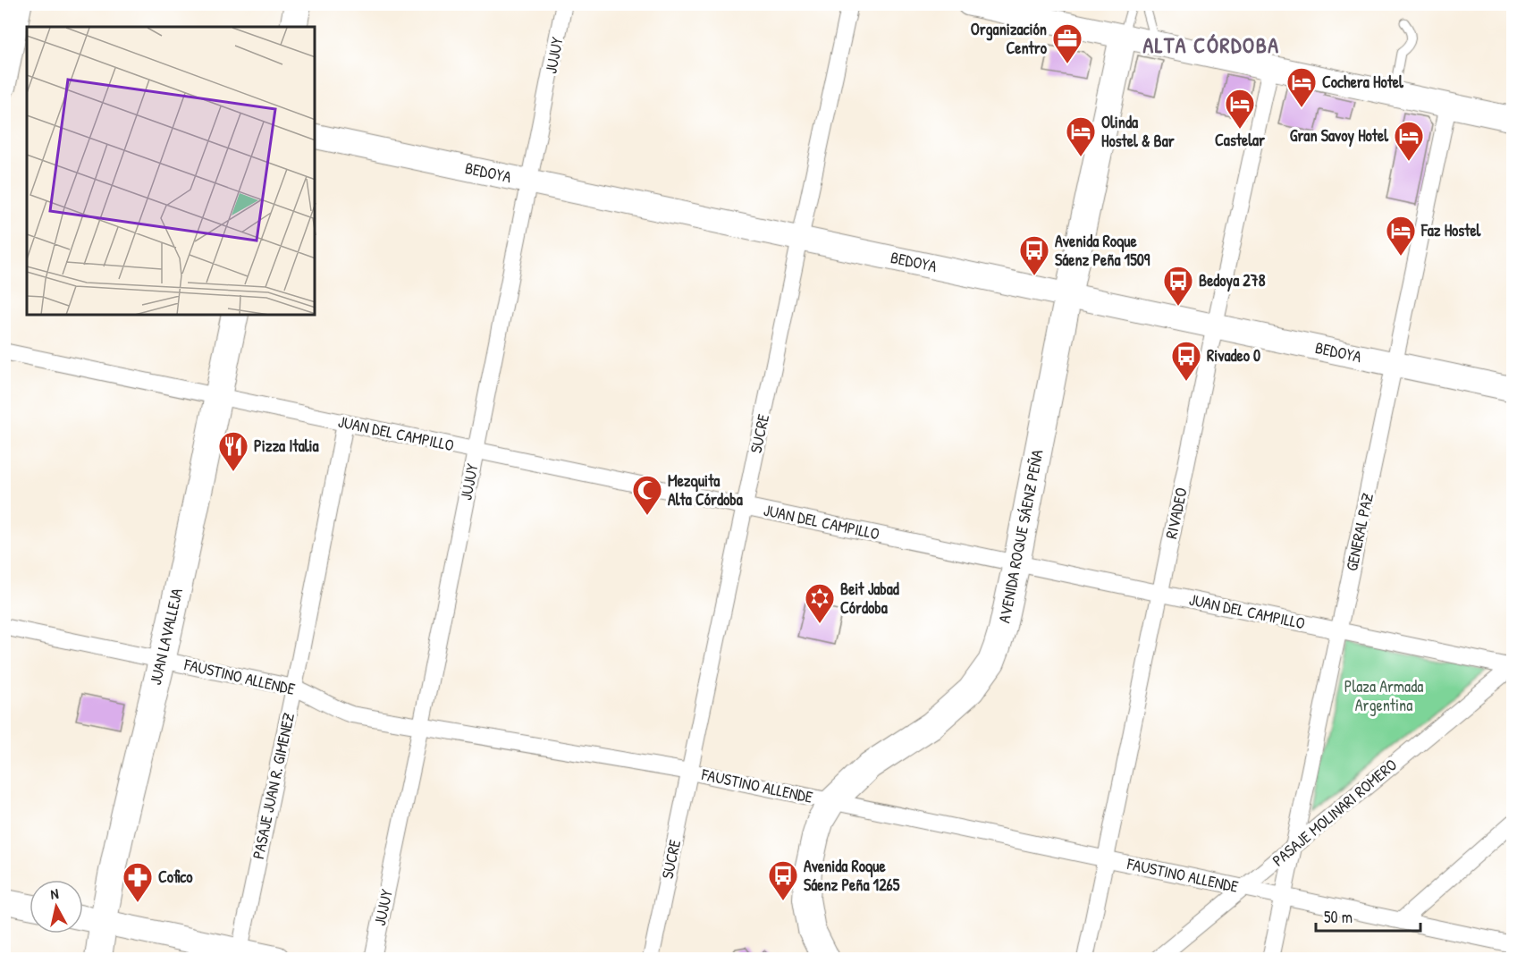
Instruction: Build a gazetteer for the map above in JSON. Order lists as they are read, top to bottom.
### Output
{
  "streets": {
    "main road": ["BEDOYA", "AVENIDA ROQUE SÁENZ PEÑA", "JUAN LAVALLEJA"],
    "street": [
      "JUJUY",
      "JUAN DEL CAMPILLO",
      "SUCRE",
      "RIVADEO",
      "GENERAL PAZ",
      "FAUSTINO ALLENDE",
      "PASAJE JUAN R. GIMENEZ",
      "PASAJE MOLINARI ROMERO"
    ]
  },
  "crossings": [
    ["JUJUY", "BEDOYA"],
    ["JUJUY", "JUAN DEL CAMPILLO"],
    ["JUJUY", "FAUSTINO ALLENDE"],
    ["BEDOYA", "SUCRE"],
    ["BEDOYA", "RIVADEO"],
    ["BEDOYA", "GENERAL PAZ"],
    ["BEDOYA", "AVENIDA ROQUE SÁENZ PEÑA"],
    ["JUAN DEL CAMPILLO", "SUCRE"],
    ["JUAN DEL CAMPILLO", "RIVADEO"],
    ["JUAN DEL CAMPILLO", "GENERAL PAZ"],
    ["JUAN DEL CAMPILLO", "AVENIDA ROQUE SÁENZ PEÑA"],
    ["JUAN DEL CAMPILLO", "JUAN LAVALLEJA"],
    ["JUAN DEL CAMPILLO", "PASAJE JUAN R. GIMENEZ"],
    ["JUAN DEL CAMPILLO", "PASAJE MOLINARI ROMERO"],
    ["SUCRE", "FAUSTINO ALLENDE"],
    ["RIVADEO", "FAUSTINO ALLENDE"],
    ["GENERAL PAZ", "FAUSTINO ALLENDE"],
    ["GENERAL PAZ", "PASAJE MOLINARI ROMERO"],
    ["AVENIDA ROQUE SÁENZ PEÑA", "FAUSTINO ALLENDE"],
    ["JUAN LAVALLEJA", "FAUSTINO ALLENDE"],
    ["FAUSTINO ALLENDE", "PASAJE JUAN R. GIMENEZ"],
    ["FAUSTINO ALLENDE", "PASAJE MOLINARI ROMERO"]
  ],
  "districts": ["ALTA CÓRDOBA"],
  "parks": ["Plaza Armada Argentina"],
  "places": {
    "office": ["Organización Centro"],
    "hotel": [
      "Cochera Hotel",
      "Castelar",
      "Olinda Hostel & Bar",
      "Gran Savoy Hotel",
      "Faz Hostel"
    ],
    "bus stop": [
      "Avenida Roque Sáenz Peña 1509",
      "Bedoya 278",
      "Rivadeo 0",
      "Avenida Roque Sáenz Peña 1265"
    ],
    "restaurant": ["Pizza Italia"],
    "mosque": ["Mezquita Alta Córdoba"],
    "synagogue": ["Beit Jabad Córdoba"],
    "pharmacy": ["Cofico"]
  },
  "scale_bar": "50 m",
  "north": "top"
}
